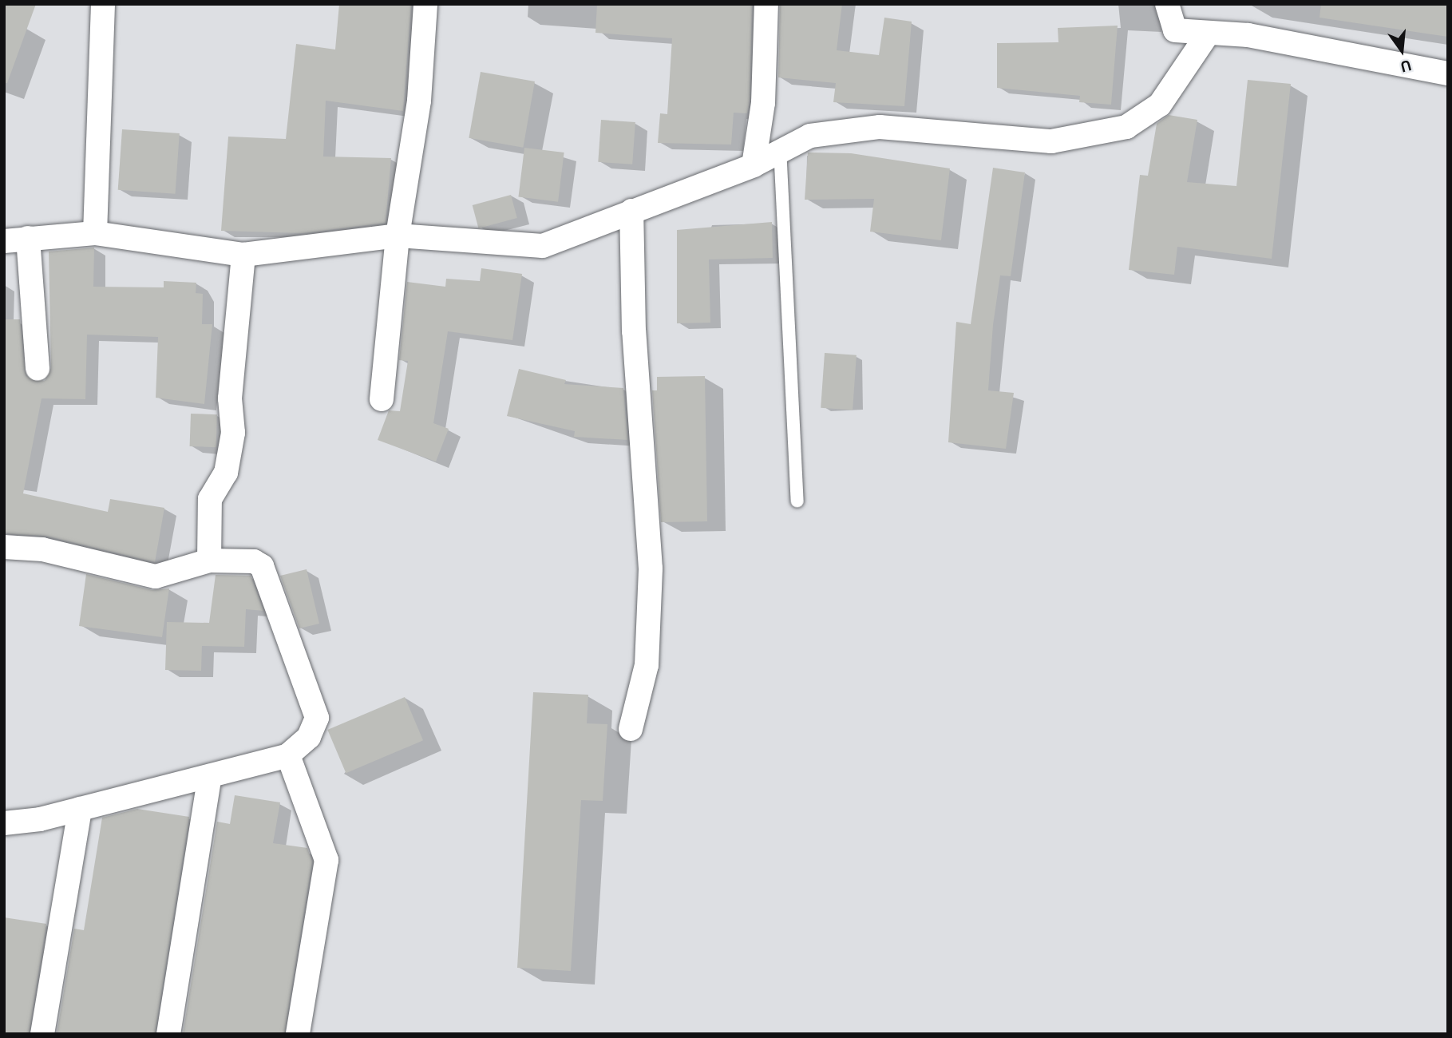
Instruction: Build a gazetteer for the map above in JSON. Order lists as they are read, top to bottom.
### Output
{
  "north": "bottom"
}
